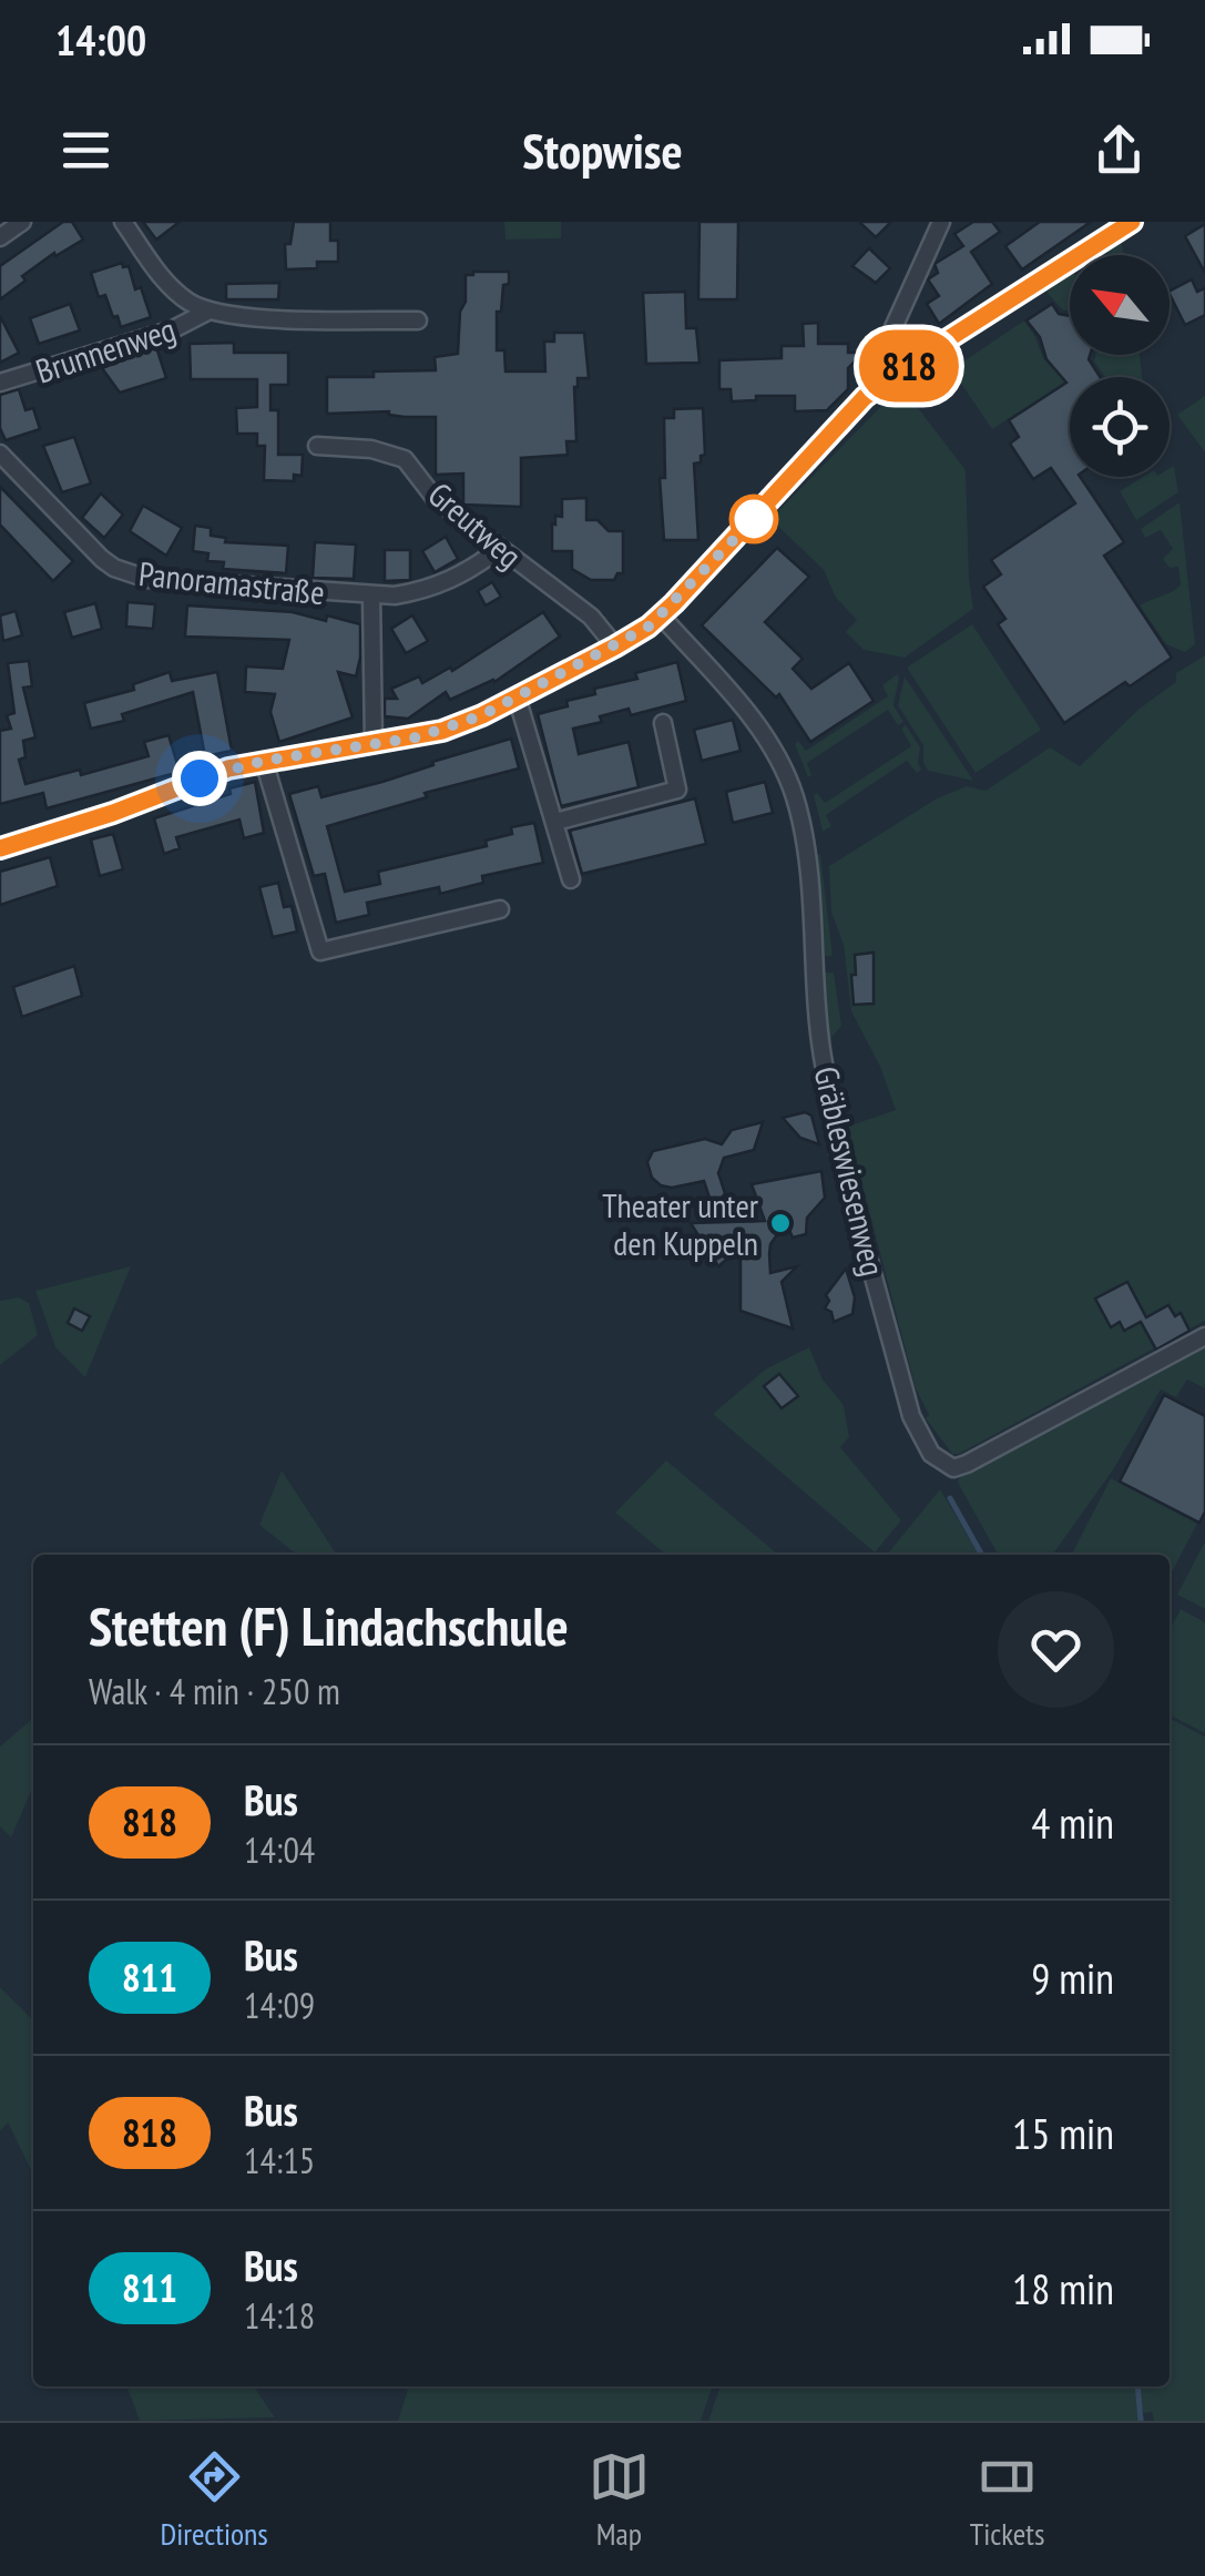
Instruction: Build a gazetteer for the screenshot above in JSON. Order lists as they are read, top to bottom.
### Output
{
  "streets": {
    "street": [
      "Brunnenweg",
      "Greutweg",
      "Panoramastraße",
      "Gräbleswiesenweg"
    ]
  },
  "crossings": [
    ["Greutweg", "Panoramastraße"]
  ],
  "places": ["Theater unter den Kuppeln"],
  "lines": ["bus line 818"],
  "north": "top left",
  "page": {
    "status": "14:00",
    "header": "Stopwise",
    "on_map": "818",
    "heading": ["Stetten (F) Lindachschule", "Walk · 4 min · 250 m"],
    "list": [
      {
        "mark": "818",
        "name": "Bus",
        "note": "14:04",
        "value": "4 min"
      },
      {
        "mark": "811",
        "name": "Bus",
        "note": "14:09",
        "value": "9 min"
      },
      {
        "mark": "818",
        "name": "Bus",
        "note": "14:15",
        "value": "15 min"
      },
      {
        "mark": "811",
        "name": "Bus",
        "note": "14:18",
        "value": "18 min"
      }
    ],
    "tabs": ["Directions", "Map", "Tickets"]
  }
}
